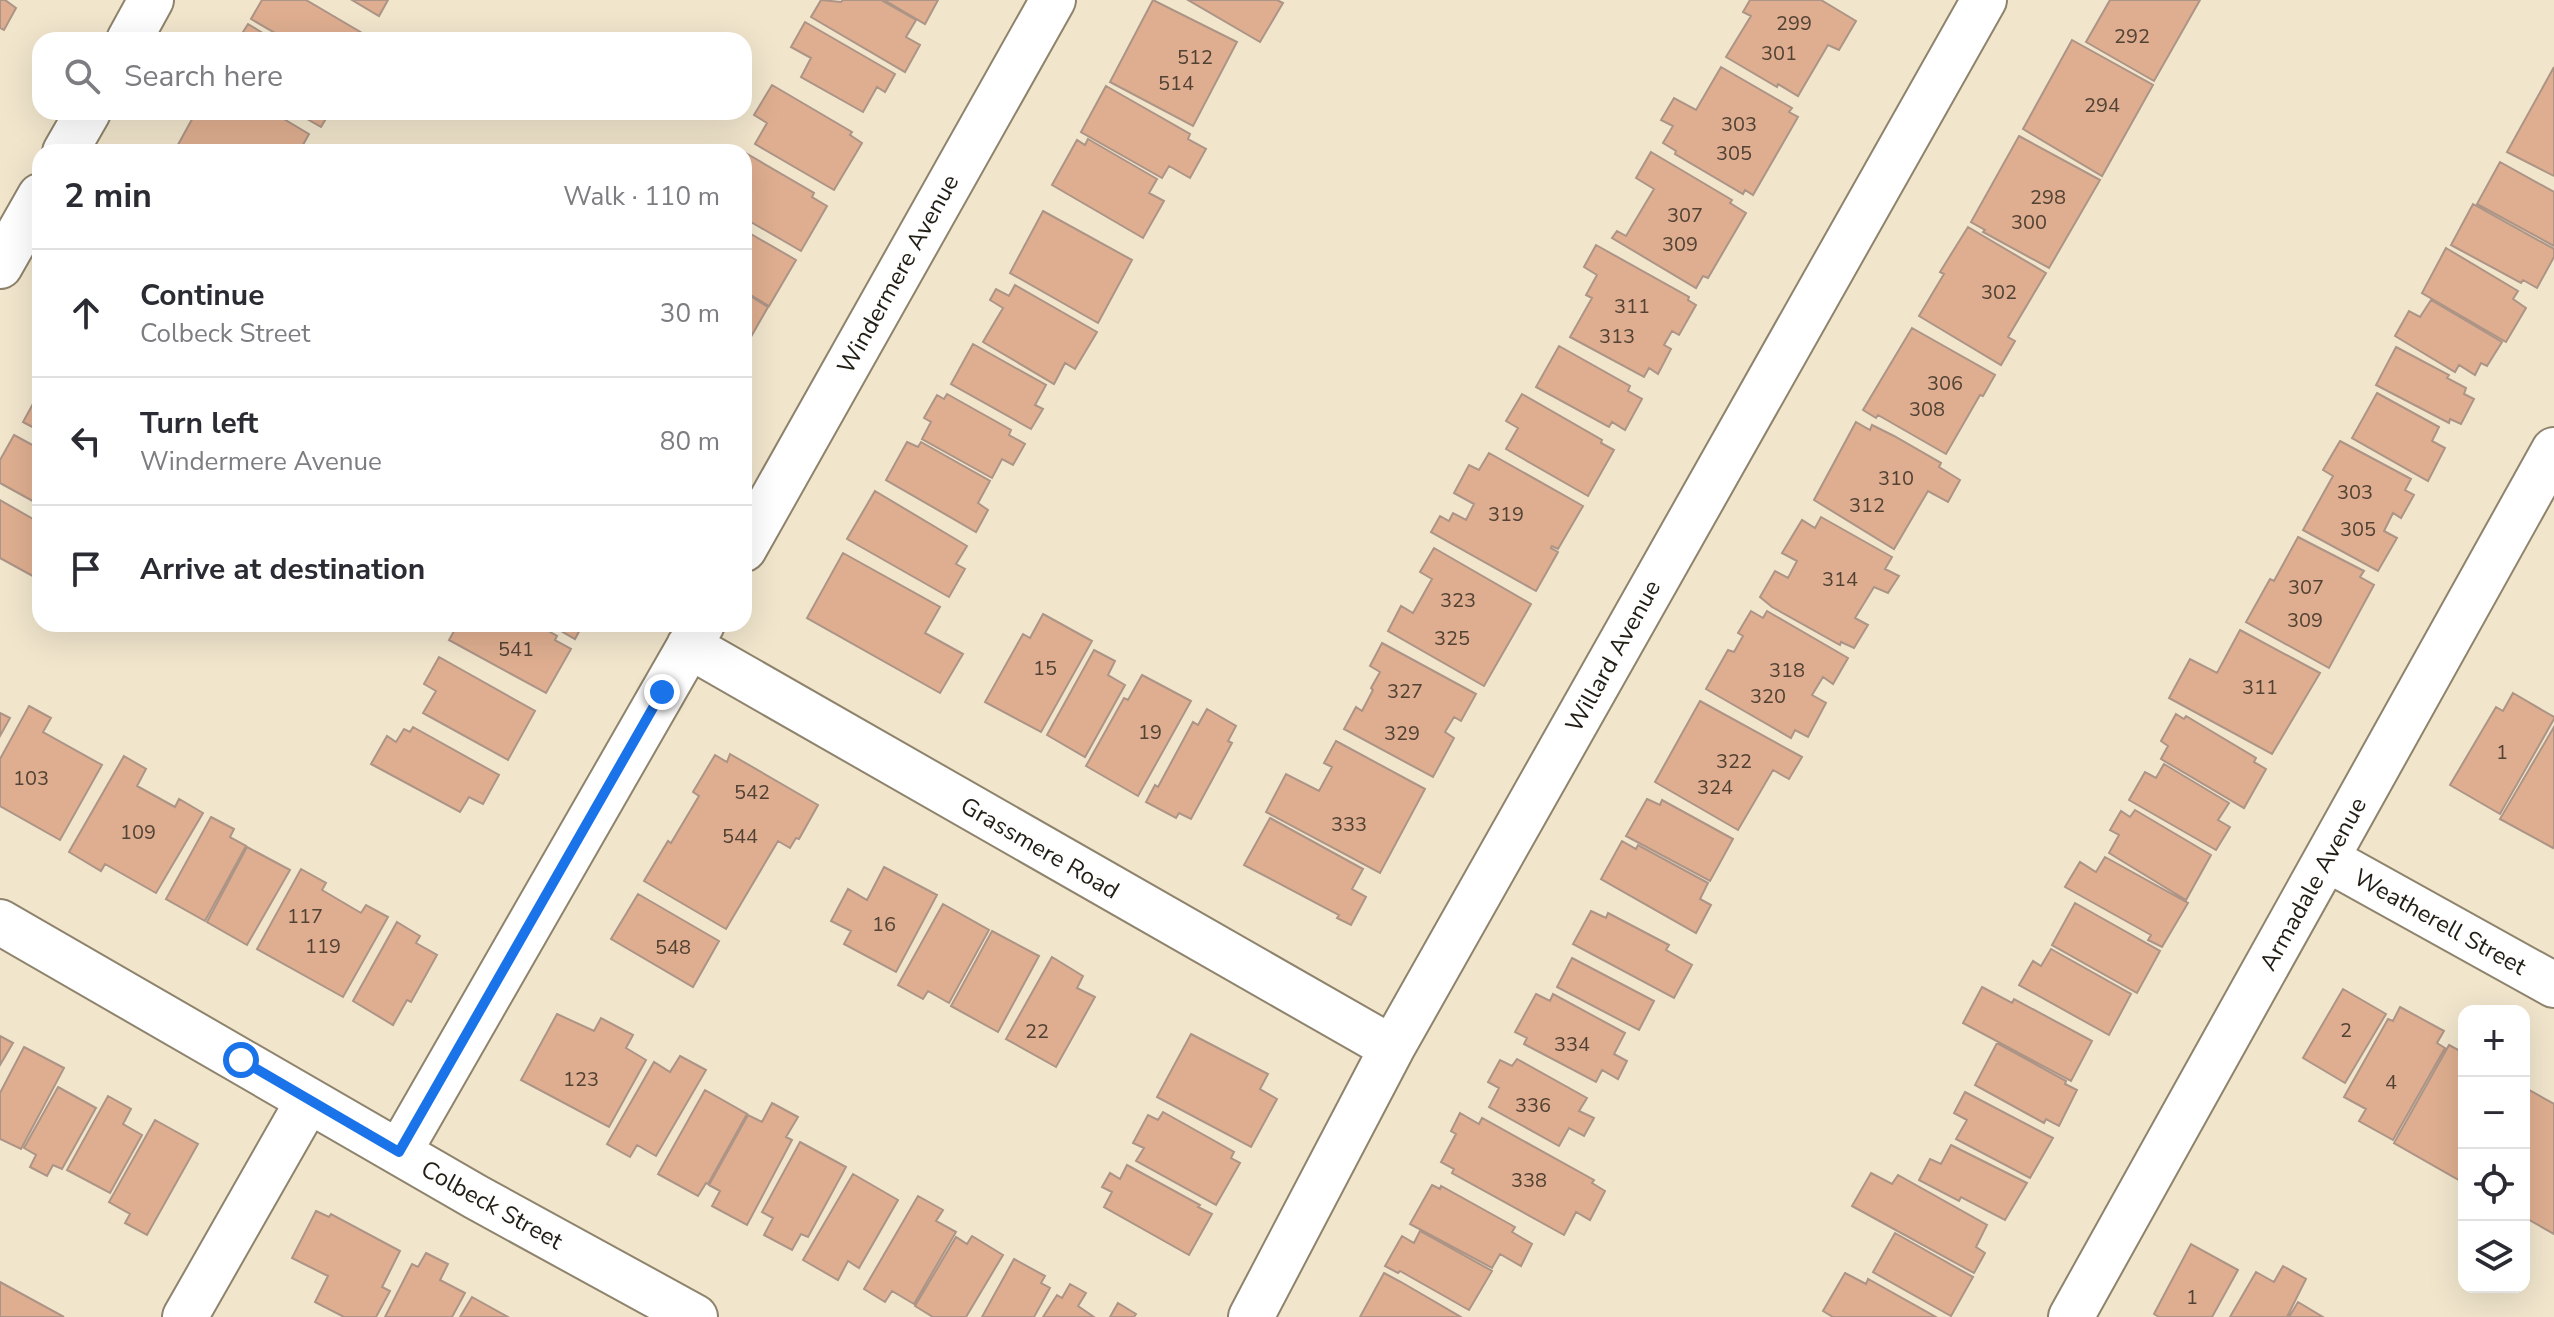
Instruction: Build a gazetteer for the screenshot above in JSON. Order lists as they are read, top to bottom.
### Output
{
  "streets": {
    "street": [
      "Windermere Avenue",
      "Willard Avenue",
      "Grassmere Road",
      "Armadale Avenue",
      "Weatherell Street",
      "Colbeck Street"
    ]
  },
  "crossings": [
    ["Willard Avenue", "Grassmere Road"],
    ["Armadale Avenue", "Weatherell Street"]
  ],
  "house_numbers": [
    "299",
    "292",
    "301",
    "512",
    "514",
    "294",
    "303",
    "305",
    "298",
    "307",
    "300",
    "309",
    "302",
    "311",
    "313",
    "306",
    "308",
    "310",
    "303",
    "312",
    "319",
    "305",
    "314",
    "307",
    "323",
    "309",
    "325",
    "541",
    "15",
    "318",
    "311",
    "327",
    "320",
    "19",
    "329",
    "1",
    "322",
    "103",
    "324",
    "542",
    "333",
    "109",
    "544",
    "117",
    "16",
    "119",
    "548",
    "2",
    "22",
    "334",
    "123",
    "4",
    "336",
    "338",
    "1"
  ],
  "page": {
    "search": "Search here",
    "heading": ["2 min", "Walk · 110 m"],
    "list": [
      ["Continue", "Colbeck Street", "30 m"],
      ["Turn left", "Windermere Avenue", "80 m"],
      "Arrive at destination"
    ],
    "map_buttons": ["+", "−"]
  }
}
